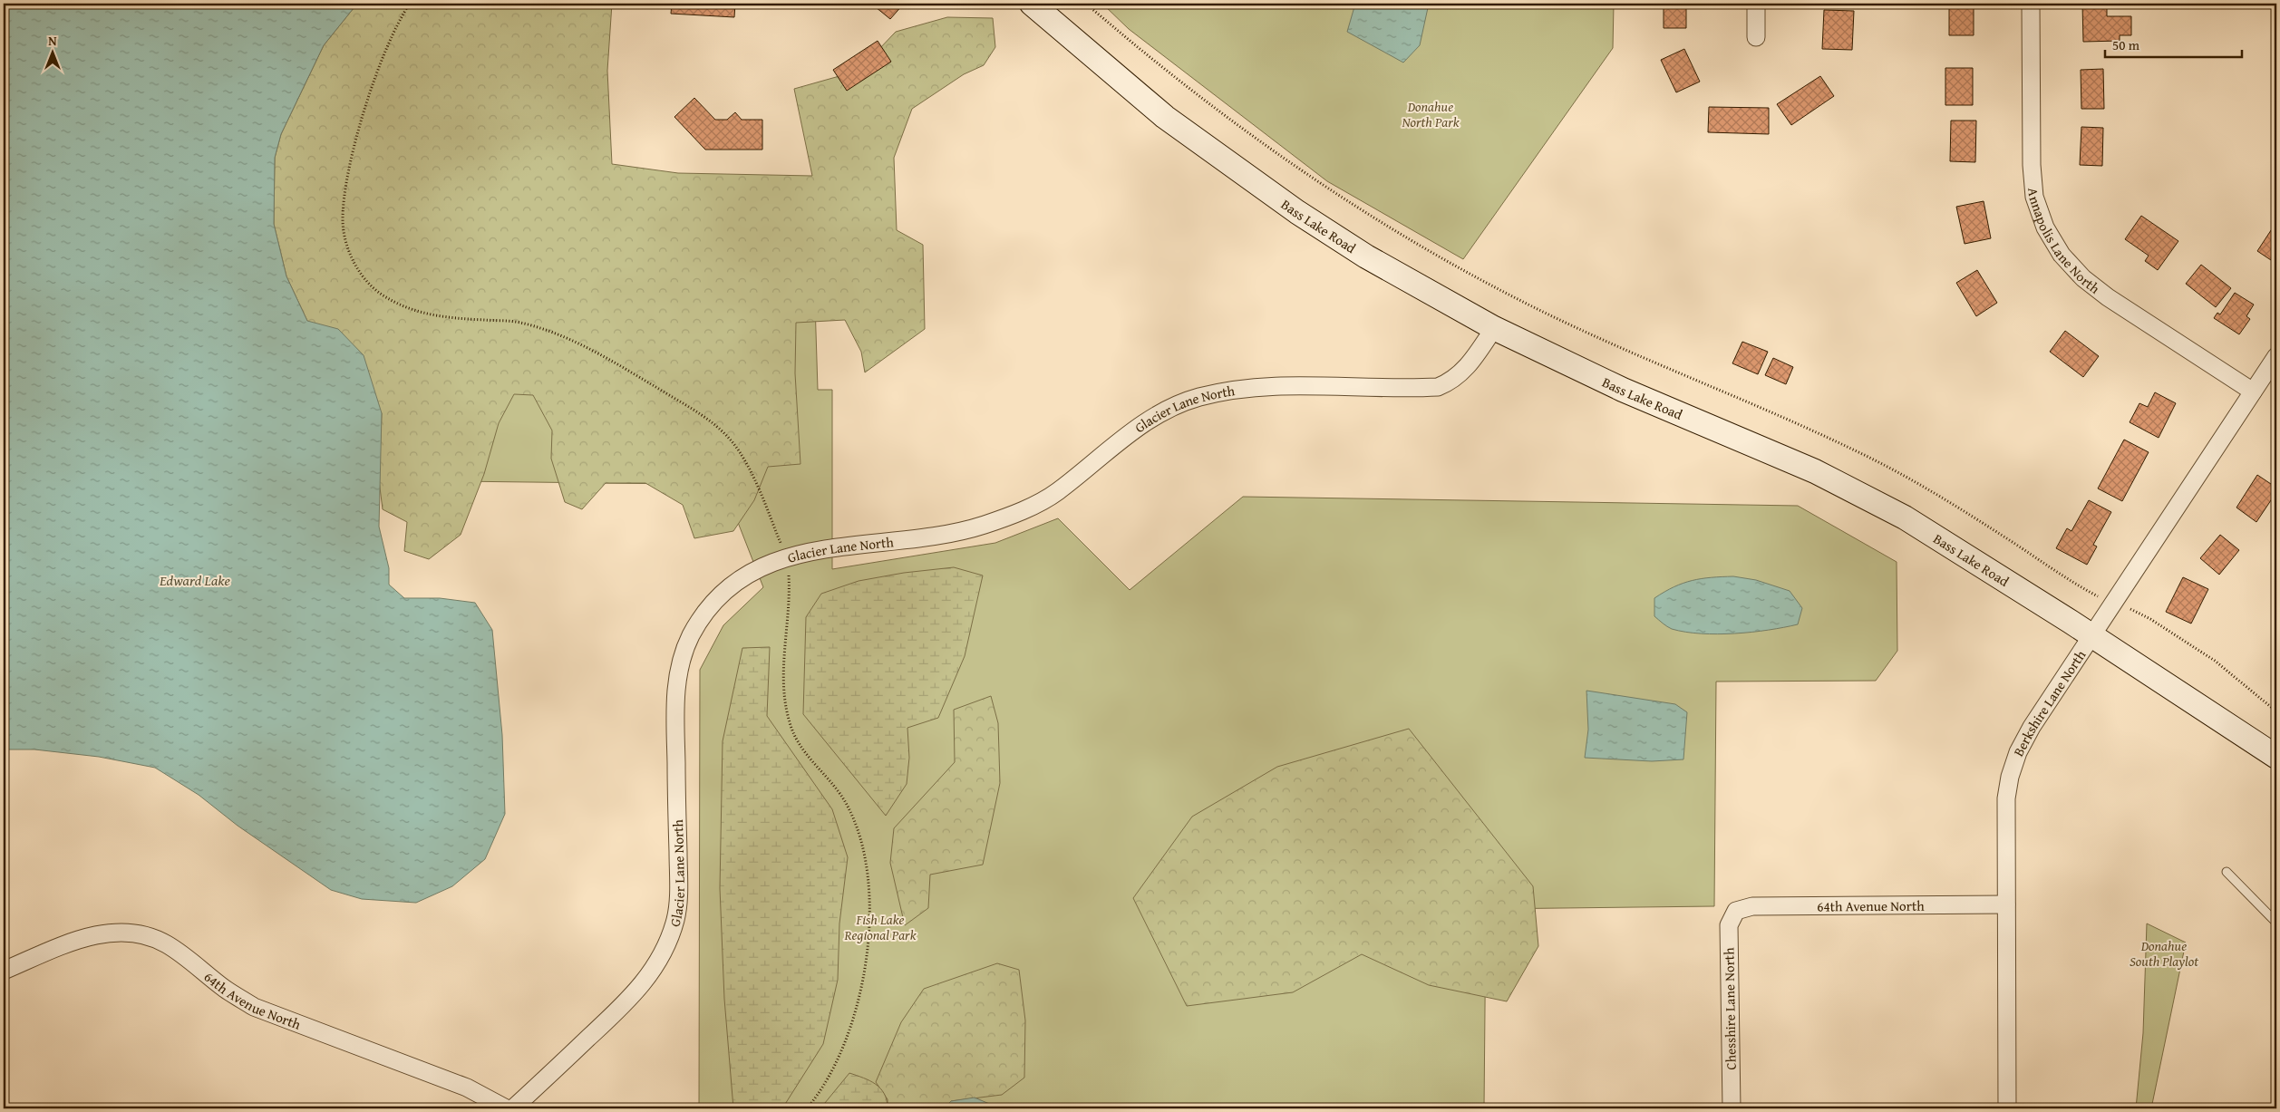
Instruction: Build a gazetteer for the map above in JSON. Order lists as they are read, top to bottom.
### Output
{
  "streets": {
    "main road": ["Bass Lake Road"],
    "street": [
      "Annapolis Lane North",
      "Glacier Lane North",
      "Berkshire Lane North",
      "64th Avenue North",
      "Chesshire Lane North"
    ]
  },
  "crossings": [
    ["Bass Lake Road", "Glacier Lane North"],
    ["Bass Lake Road", "Berkshire Lane North"],
    ["Annapolis Lane North", "Berkshire Lane North"],
    ["Berkshire Lane North", "64th Avenue North"],
    ["64th Avenue North", "Chesshire Lane North"]
  ],
  "water": ["Edward Lake"],
  "parks": ["Donahue North Park", "Fish Lake Regional Park", "Donahue South Playlot"],
  "scale_bar": "50 m",
  "north": "top"
}
